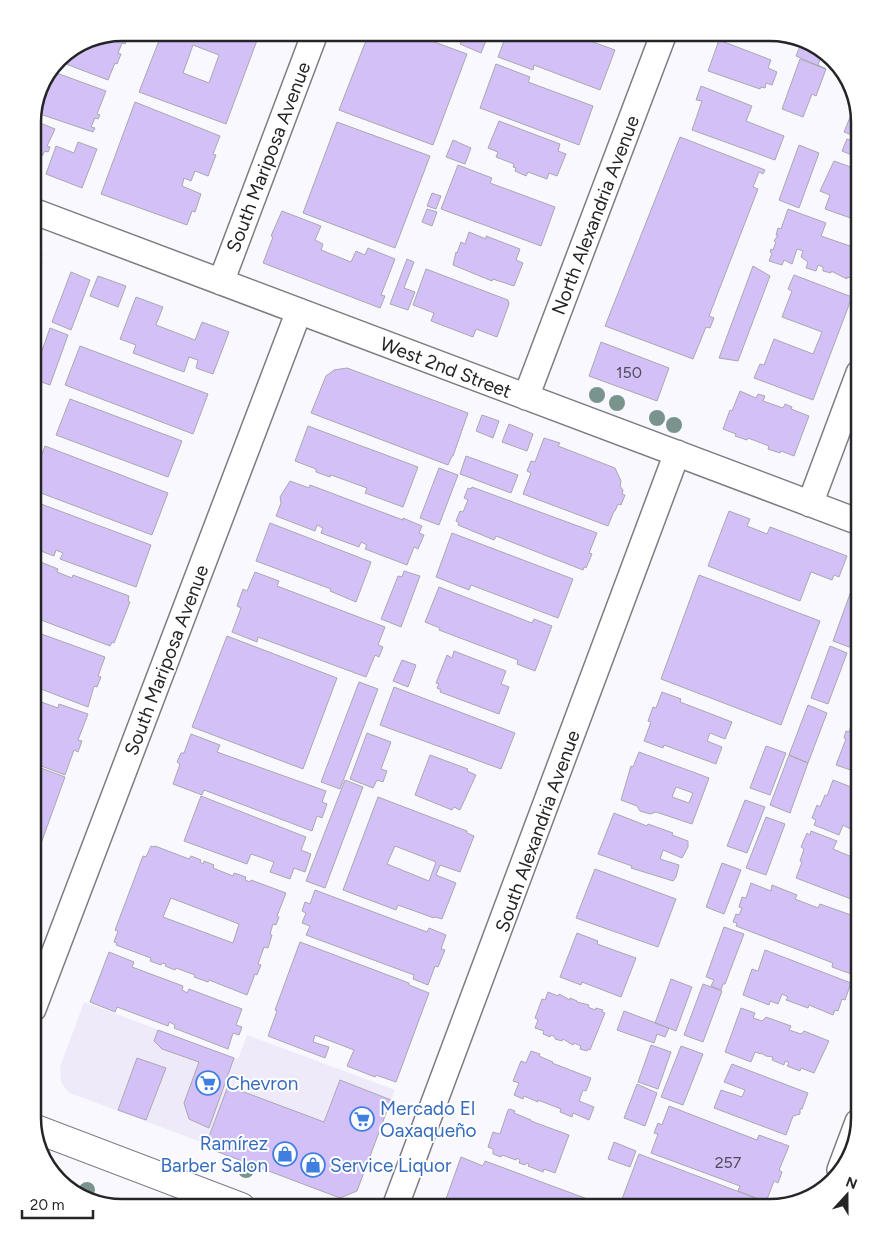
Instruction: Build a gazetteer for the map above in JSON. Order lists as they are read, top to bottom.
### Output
{
  "streets": {
    "street": [
      "South Mariposa Avenue",
      "North Alexandria Avenue",
      "West 2nd Street",
      "South Alexandria Avenue"
    ]
  },
  "crossings": [
    ["South Mariposa Avenue", "West 2nd Street"],
    ["North Alexandria Avenue", "West 2nd Street"],
    ["West 2nd Street", "South Alexandria Avenue"]
  ],
  "places": {
    "supermarket": ["Chevron", "Mercado El Oaxaqueño"],
    "shop": ["Ramírez Barber Salon", "Service Liquor"]
  },
  "house_numbers": ["150", "257"],
  "scale_bar": "20 m",
  "north": "top"
}
